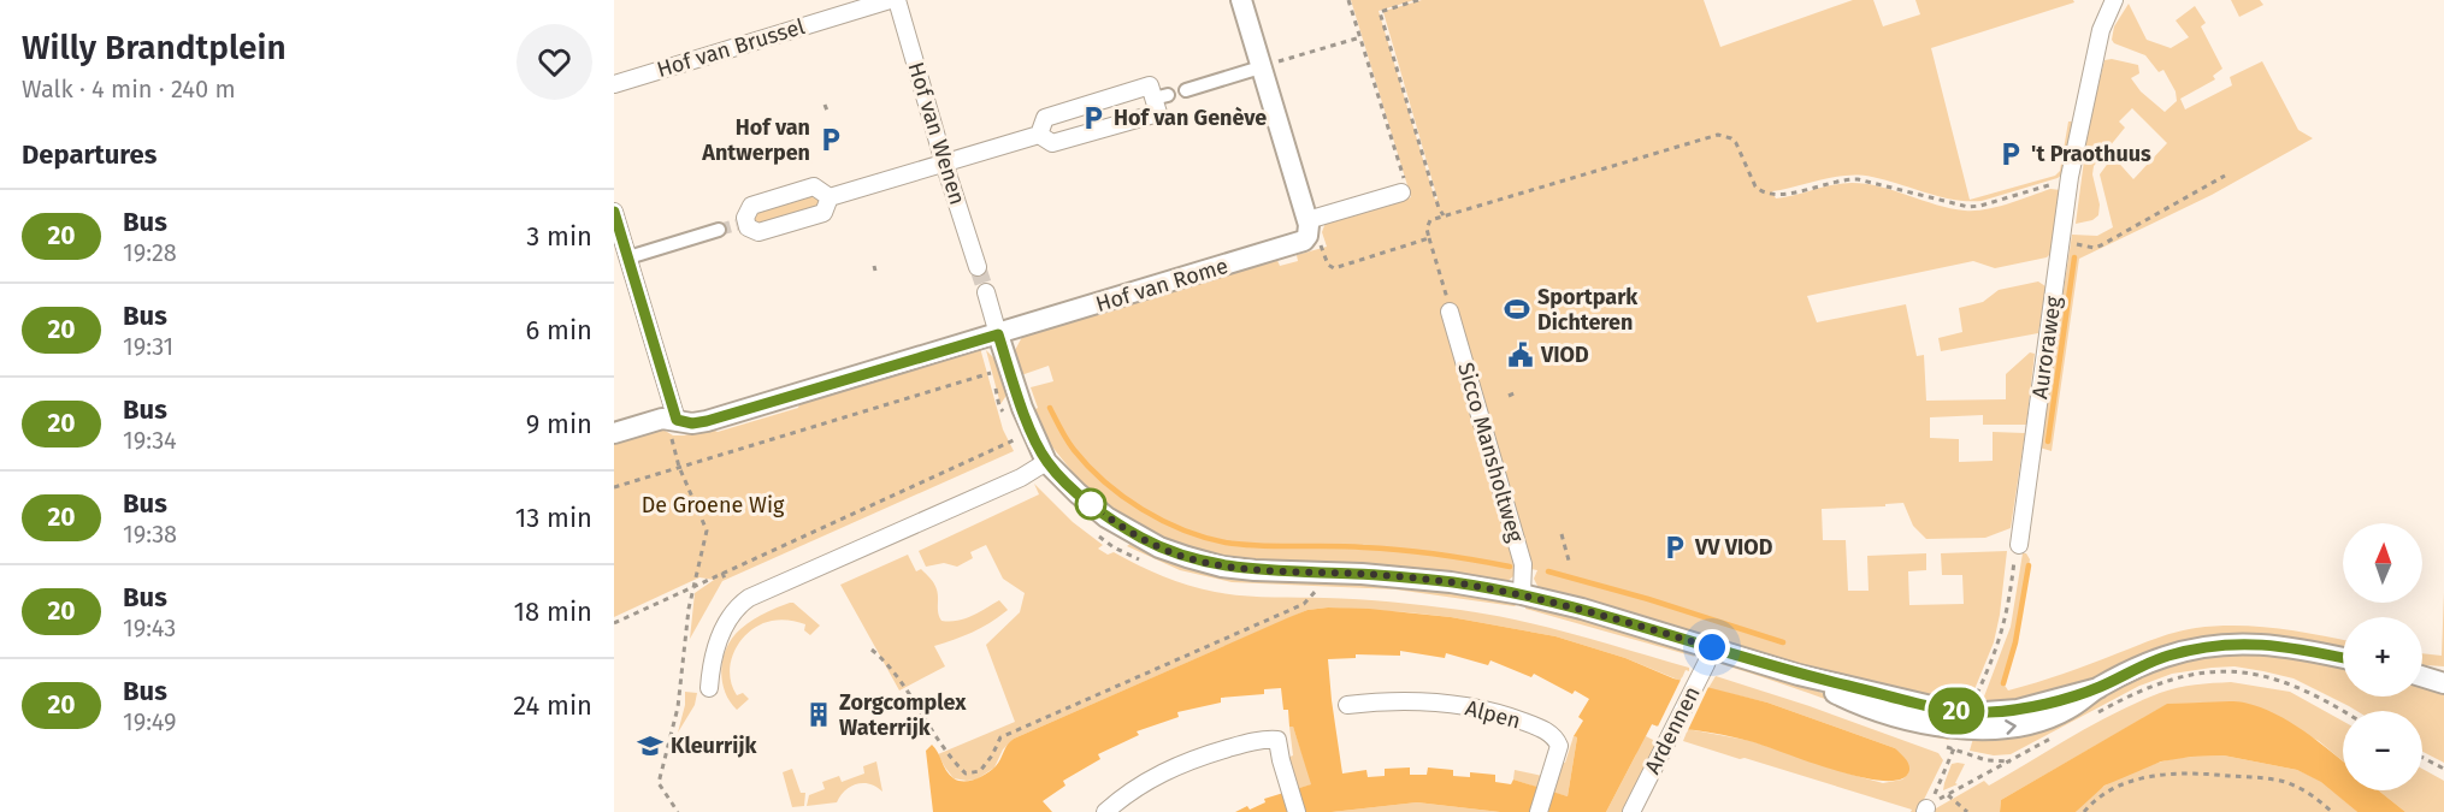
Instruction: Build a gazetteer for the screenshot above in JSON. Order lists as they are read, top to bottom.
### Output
{
  "streets": {
    "street": [
      "Hof van Brussel",
      "Hof van Wenen",
      "Hof van Rome",
      "Auroraweg",
      "Sicco Mansholtweg",
      "Alpen",
      "Ardennen"
    ]
  },
  "parks": ["De Groene Wig"],
  "places": {
    "parking": [
      "Hof van Genève",
      "Hof van Antwerpen",
      "'t Praothuus",
      "VV VIOD"
    ],
    "sports": ["Sportpark Dichteren"],
    "public building": ["VIOD"],
    "building": ["Zorgcomplex Waterrijk"],
    "school or university": ["Kleurrijk"]
  },
  "lines": ["bus line 20"],
  "north": "top",
  "page": {
    "heading": [
      ["Willy Brandtplein", "Walk · 4 min · 240 m"],
      "Departures"
    ],
    "on_map": "20",
    "list": [
      {
        "mark": "20",
        "name": "Bus",
        "note": "19:28",
        "value": "3 min"
      },
      {
        "mark": "20",
        "name": "Bus",
        "note": "19:31",
        "value": "6 min"
      },
      {
        "mark": "20",
        "name": "Bus",
        "note": "19:34",
        "value": "9 min"
      },
      {
        "mark": "20",
        "name": "Bus",
        "note": "19:38",
        "value": "13 min"
      },
      {
        "mark": "20",
        "name": "Bus",
        "note": "19:43",
        "value": "18 min"
      },
      {
        "mark": "20",
        "name": "Bus",
        "note": "19:49",
        "value": "24 min"
      }
    ],
    "map_buttons": ["+", "−"]
  }
}
